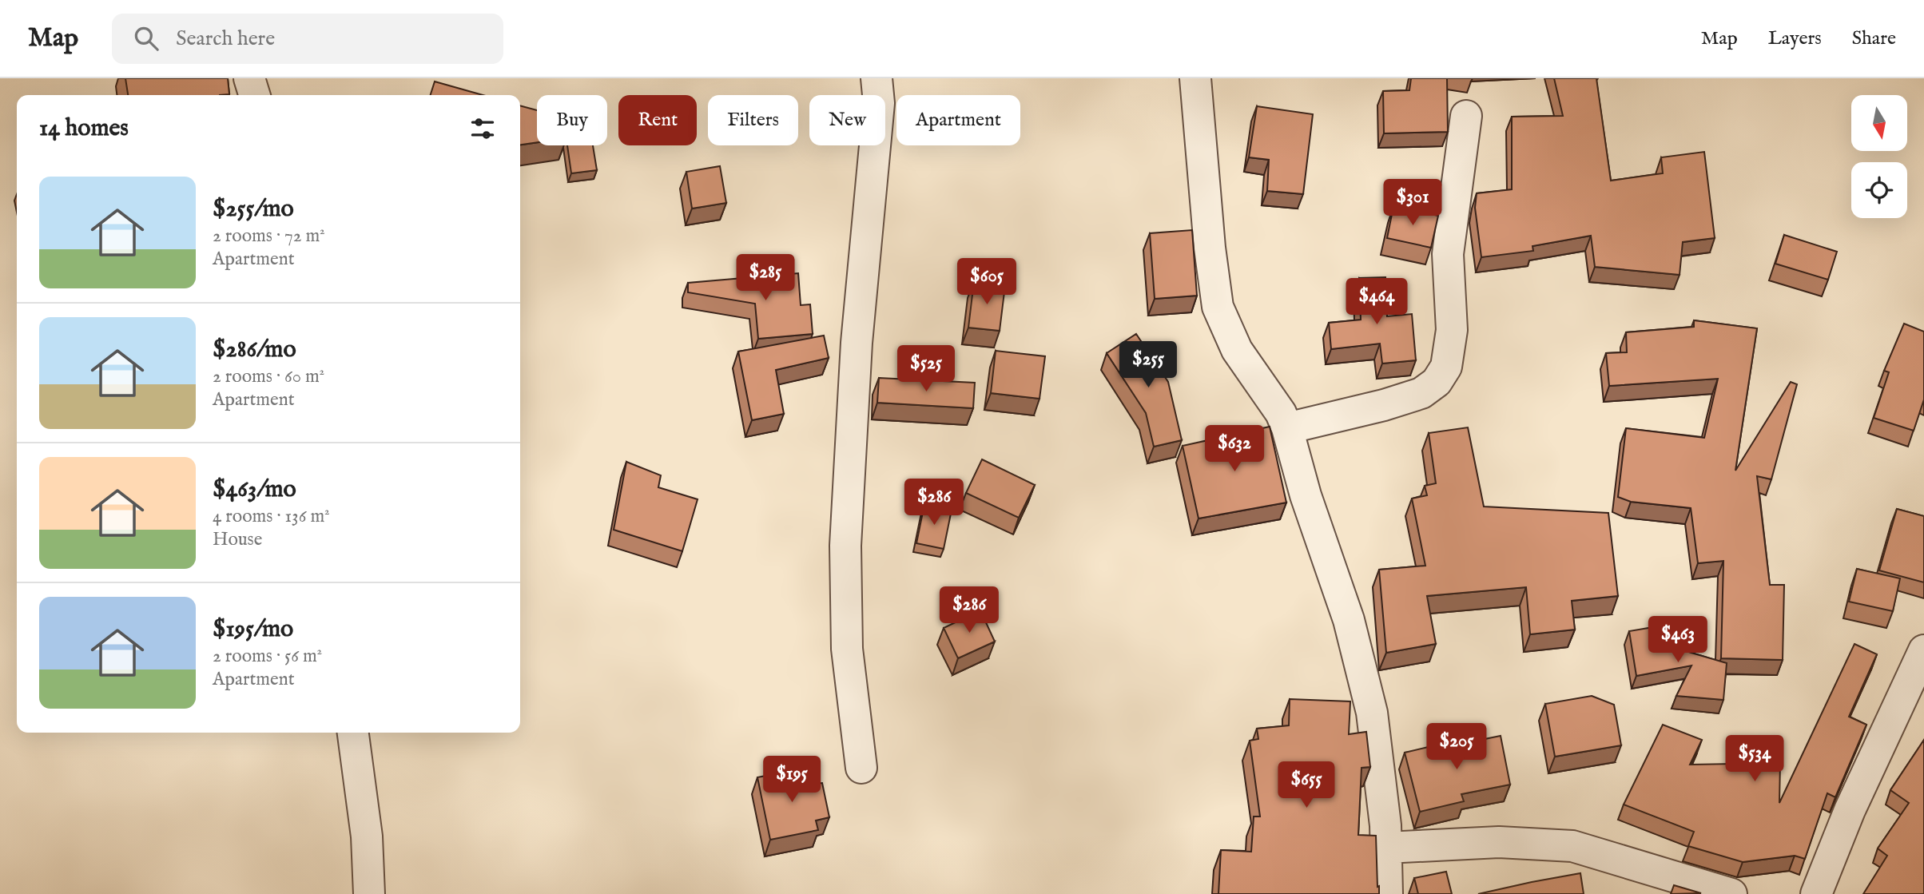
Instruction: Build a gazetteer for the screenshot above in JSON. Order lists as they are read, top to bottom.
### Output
{
  "north": "bottom",
  "page": {
    "header": "Map",
    "search": "Search here",
    "nav": ["Map", "Layers", "Share"],
    "chip": [
      "Buy",
      "Rent",
      "Filters",
      "New",
      "Apartment"
    ],
    "heading": "14 homes",
    "list": [
      {
        "name": "$255/mo",
        "note": "2 rooms · 72 m² · Apartment"
      },
      {
        "name": "$286/mo",
        "note": "2 rooms · 60 m² · Apartment"
      },
      {
        "name": "$463/mo",
        "note": "4 rooms · 136 m² · House"
      },
      {
        "name": "$195/mo",
        "note": "2 rooms · 56 m² · Apartment"
      }
    ],
    "price": [
      "$301",
      "$285",
      "$605",
      "$464",
      "$255",
      "$525",
      "$632",
      "$286",
      "$286",
      "$463",
      "$205",
      "$534",
      "$195",
      "$655"
    ]
  }
}
